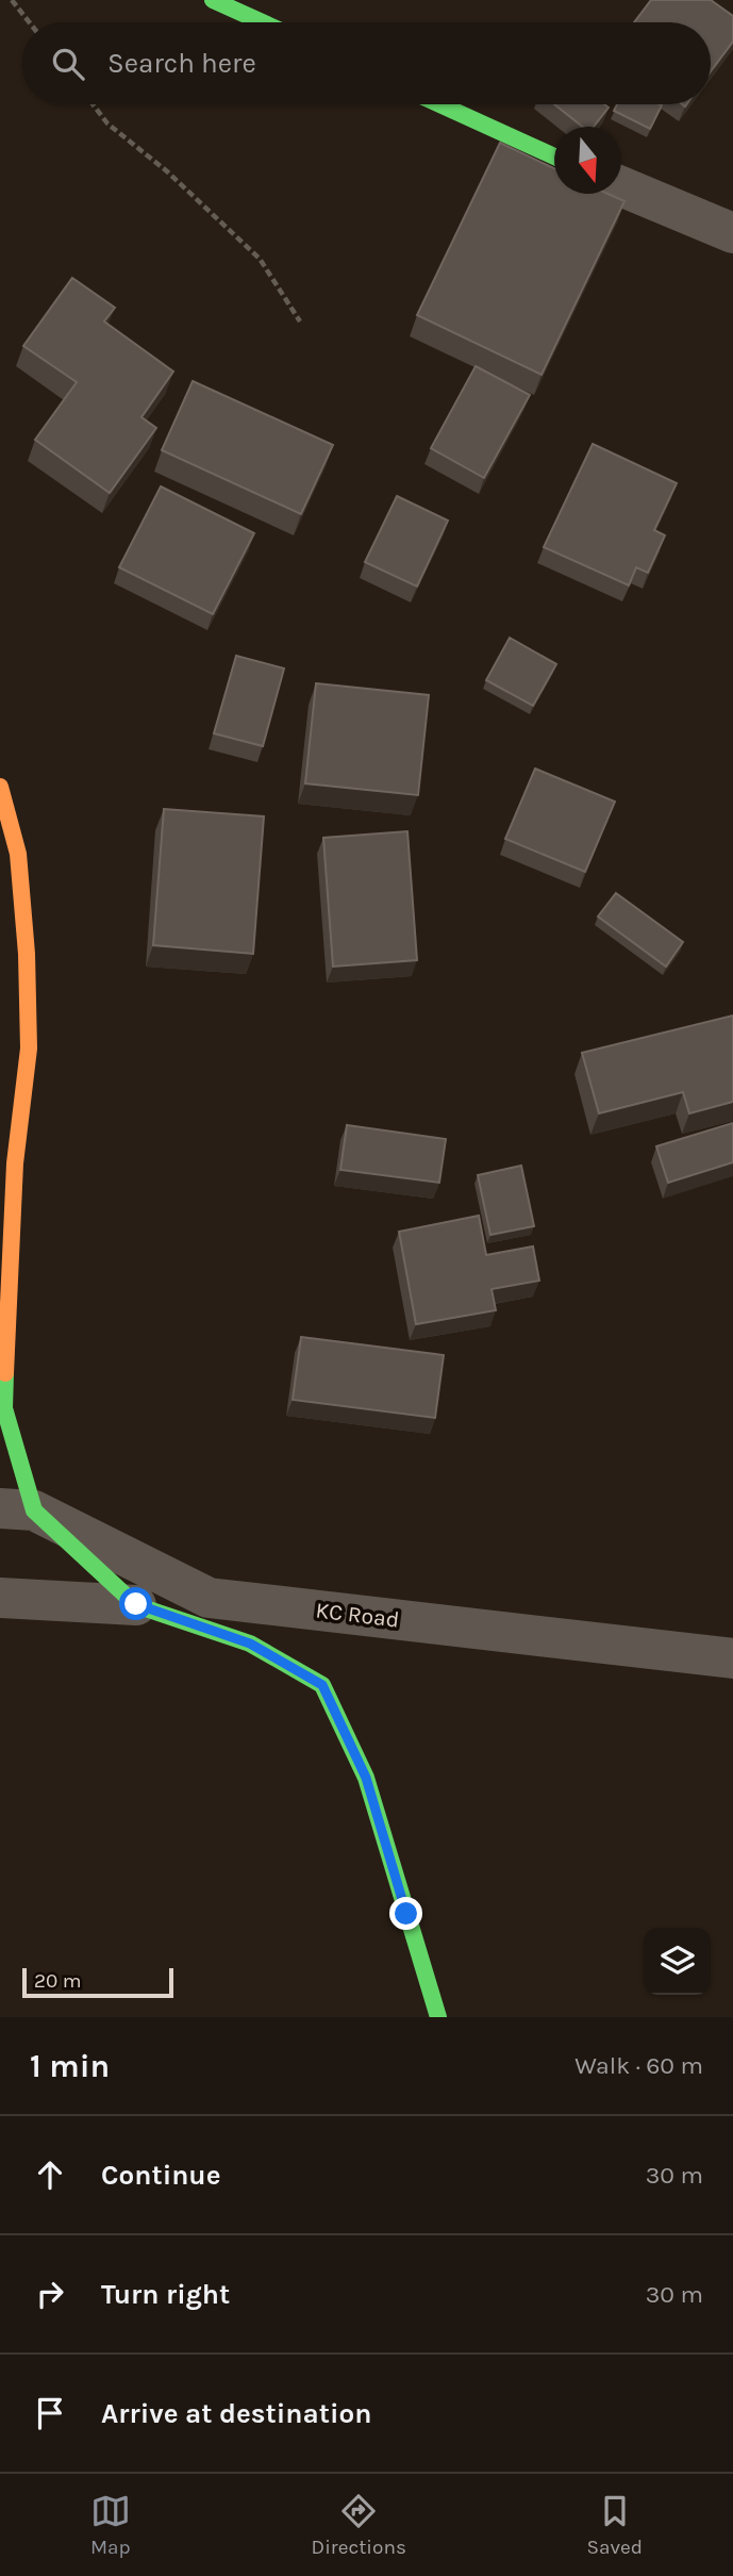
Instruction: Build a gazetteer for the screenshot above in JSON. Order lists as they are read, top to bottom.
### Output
{
  "streets": {
    "street": ["KC Road"]
  },
  "scale_bar": "20 m",
  "north": "bottom",
  "page": {
    "search": "Search here",
    "scale": "20 m",
    "heading": ["1 min", "Walk · 60 m"],
    "list": [
      ["Continue", "30 m"],
      ["Turn right", "30 m"],
      "Arrive at destination"
    ],
    "nav": ["Map", "Directions", "Saved"]
  }
}
